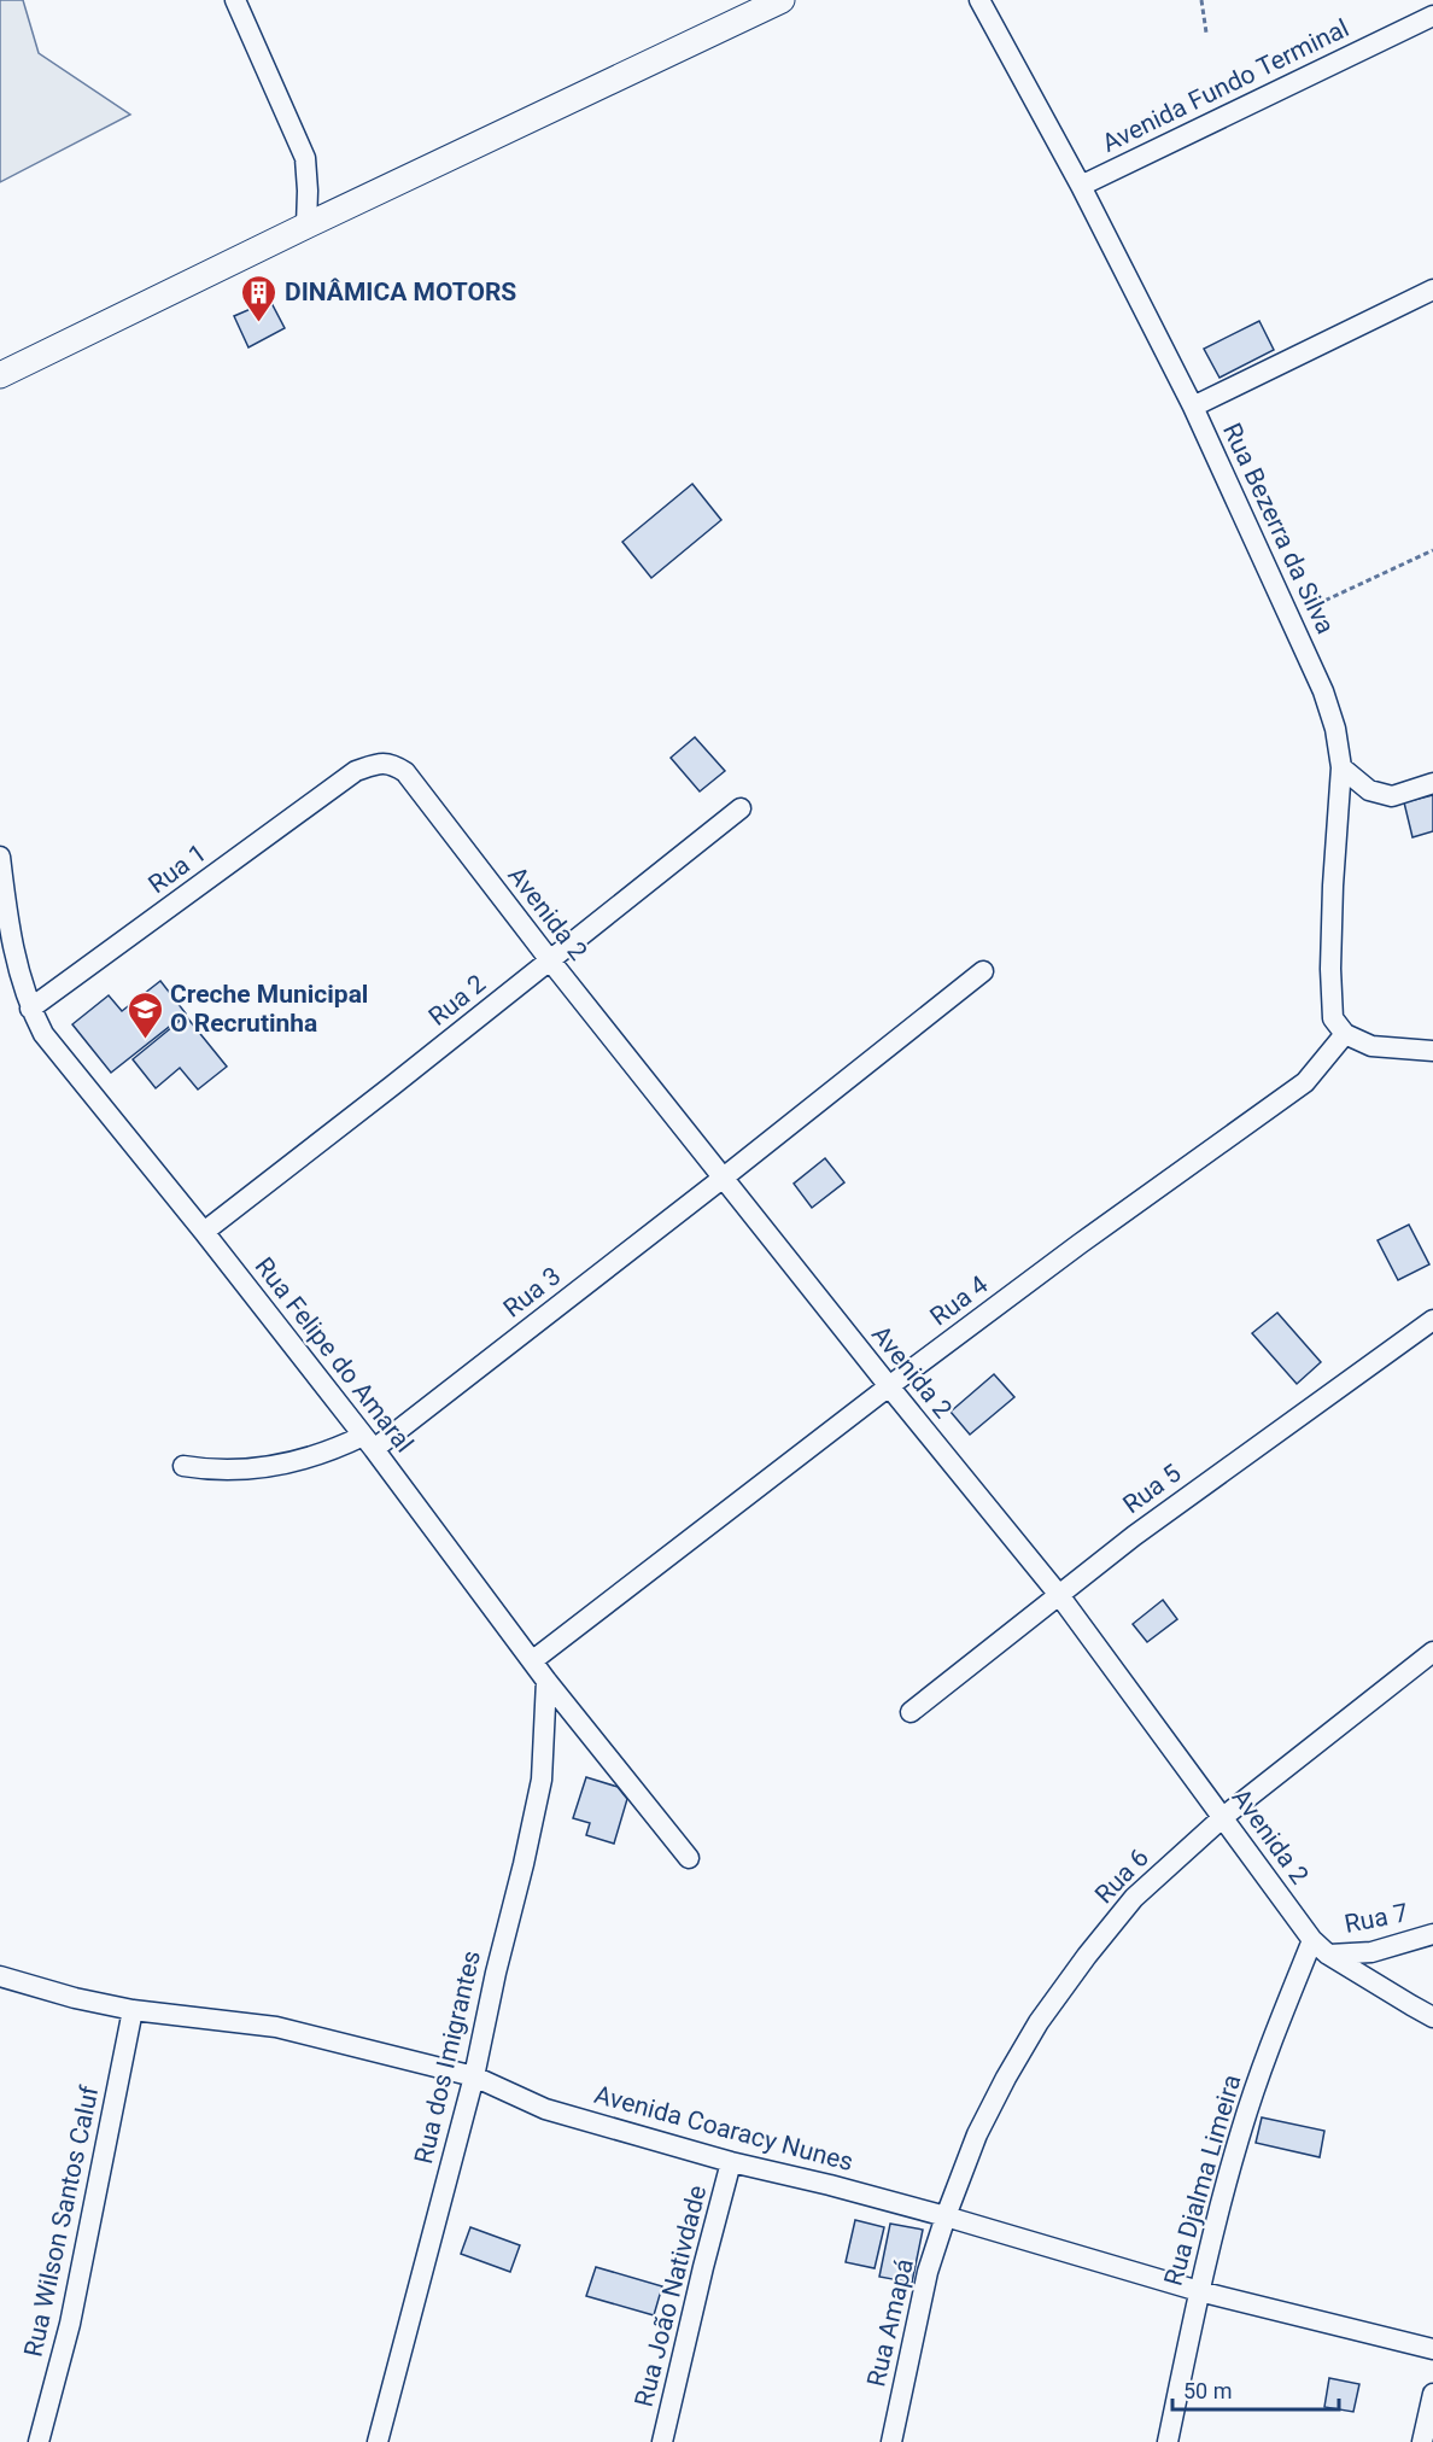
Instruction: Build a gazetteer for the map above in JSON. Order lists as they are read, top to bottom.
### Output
{
  "streets": {
    "street": [
      "Avenida Fundo Terminal",
      "Rua Bezerra da Silva",
      "Rua 1",
      "Avenida 2",
      "Rua 2",
      "Rua 3",
      "Rua 4",
      "Rua Felipe do Amaral",
      "Rua 5",
      "Rua 6",
      "Rua 7",
      "Rua dos Imigrantes",
      "Avenida Coaracy Nunes",
      "Rua Djalma Limeira",
      "Rua Wilson Santos Caluf",
      "Rua João Nativdade",
      "Rua Amapá"
    ]
  },
  "crossings": [
    ["Avenida Fundo Terminal", "Rua Bezerra da Silva"],
    ["Rua Bezerra da Silva", "Rua 4"],
    ["Rua 1", "Avenida 2"],
    ["Rua 1", "Rua Felipe do Amaral"],
    ["Avenida 2", "Rua 2"],
    ["Avenida 2", "Rua 3"],
    ["Avenida 2", "Rua 4"],
    ["Avenida 2", "Rua 5"],
    ["Avenida 2", "Rua 6"],
    ["Avenida 2", "Rua 7"],
    ["Avenida 2", "Rua Djalma Limeira"],
    ["Rua 2", "Rua Felipe do Amaral"],
    ["Rua 3", "Rua Felipe do Amaral"],
    ["Rua 4", "Rua Felipe do Amaral"],
    ["Rua Felipe do Amaral", "Rua dos Imigrantes"],
    ["Rua 6", "Avenida Coaracy Nunes"],
    ["Rua 6", "Rua Amapá"],
    ["Rua dos Imigrantes", "Avenida Coaracy Nunes"],
    ["Avenida Coaracy Nunes", "Rua Djalma Limeira"],
    ["Avenida Coaracy Nunes", "Rua Wilson Santos Caluf"],
    ["Avenida Coaracy Nunes", "Rua João Nativdade"],
    ["Avenida Coaracy Nunes", "Rua Amapá"]
  ],
  "places": {
    "building": ["DINÂMICA MOTORS"],
    "school or university": ["Creche Municipal O Recrutinha"]
  },
  "scale_bar": "50 m"
}
